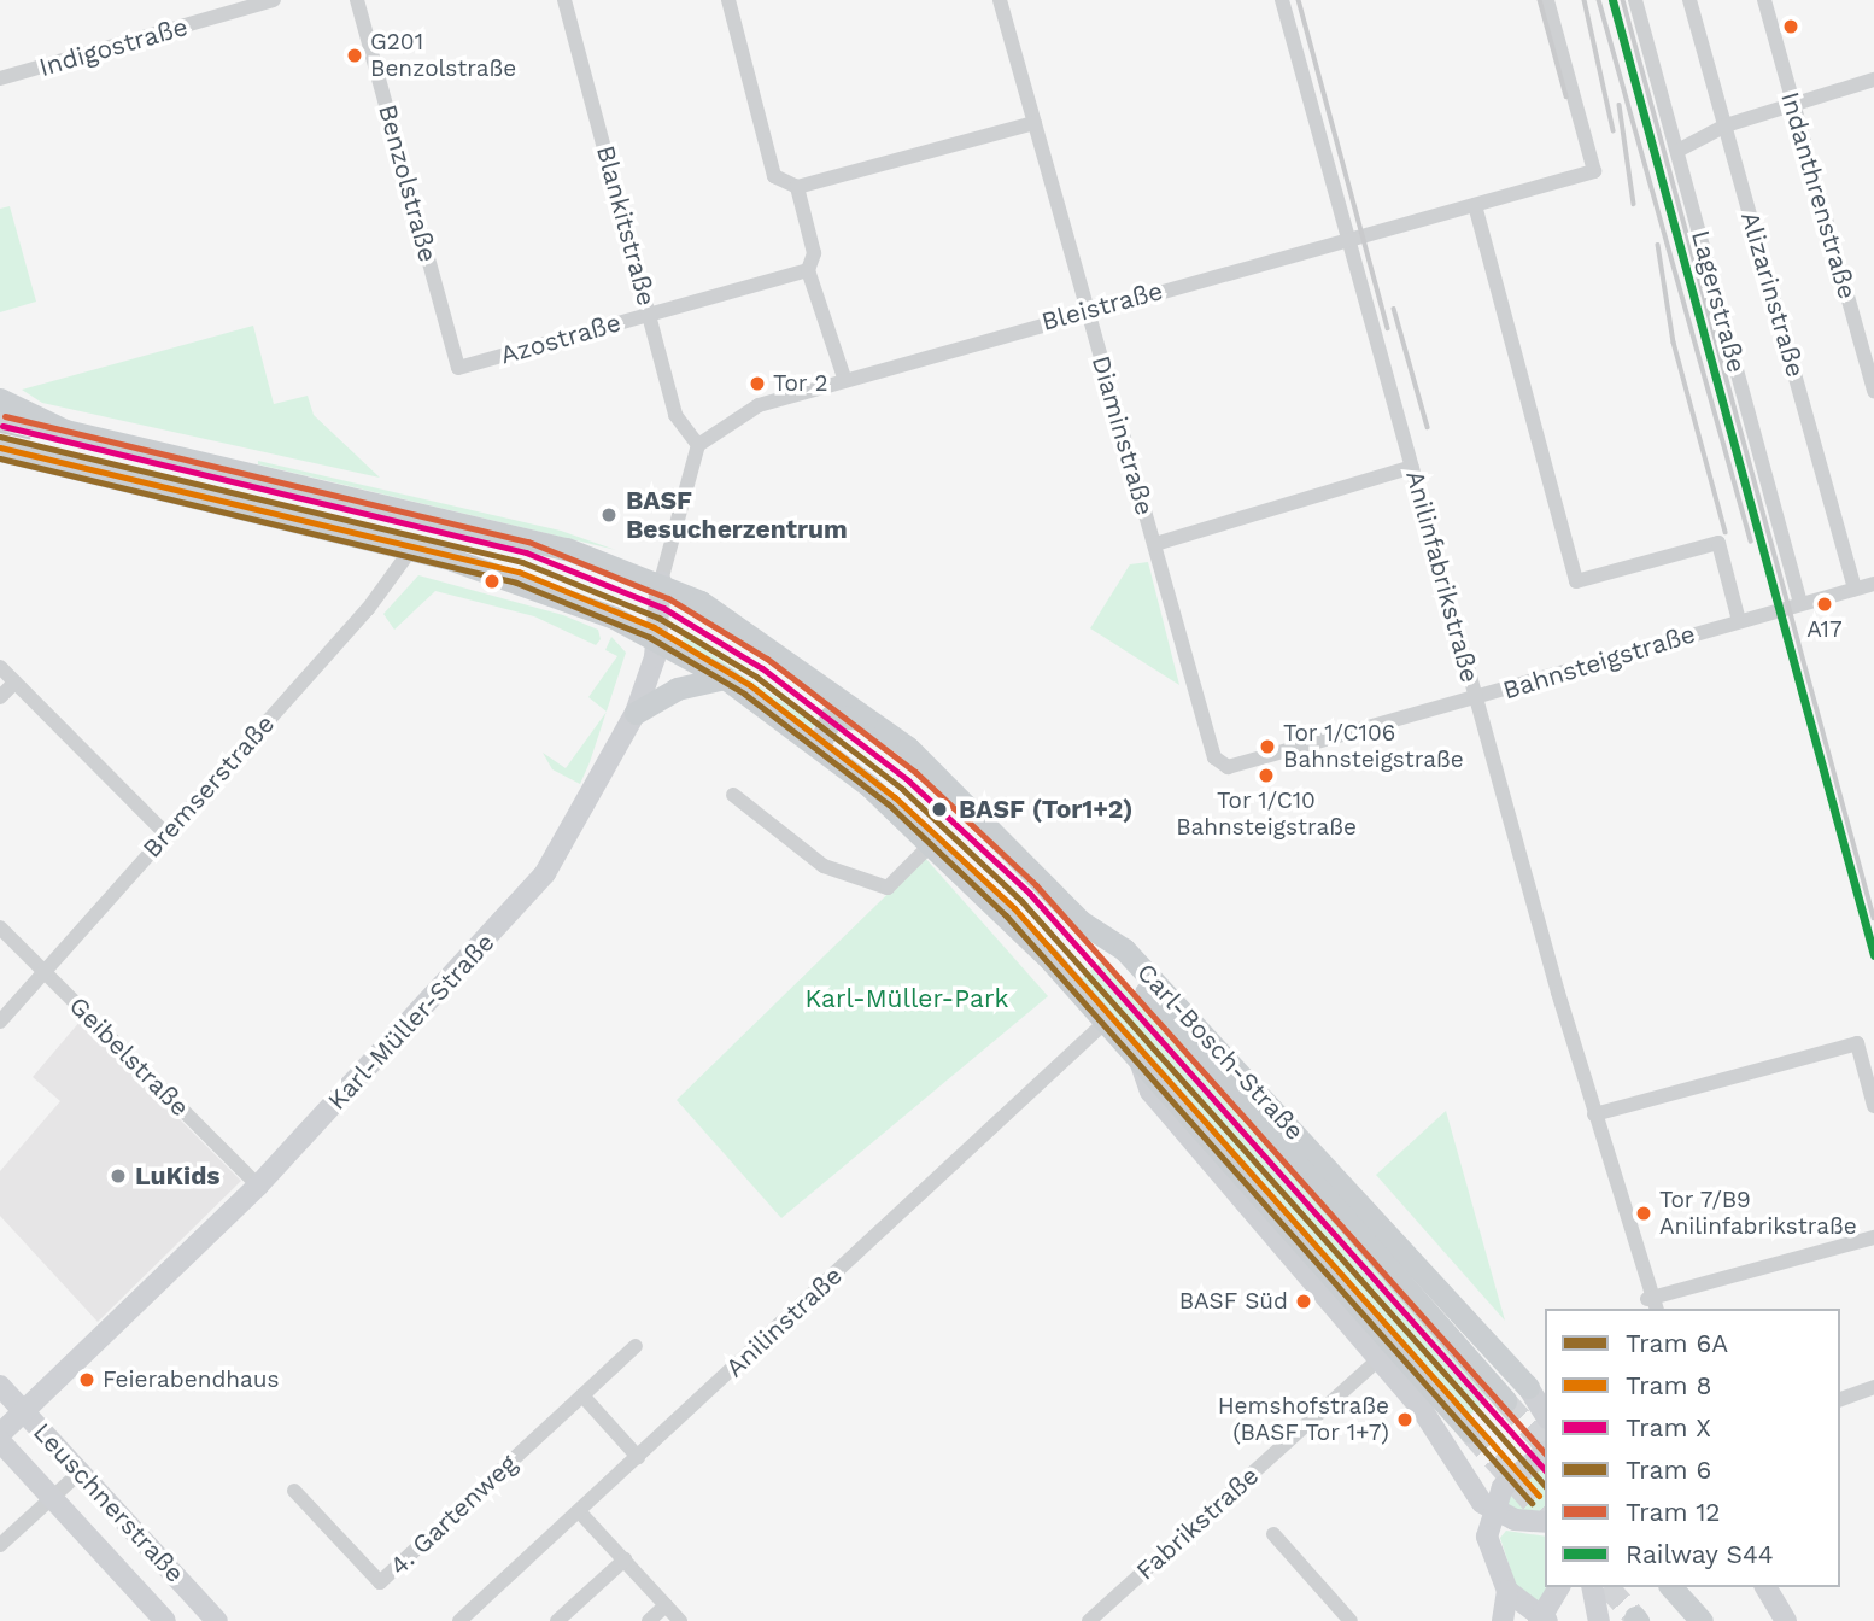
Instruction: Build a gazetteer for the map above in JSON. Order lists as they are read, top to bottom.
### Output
{
  "streets": {
    "main road": ["Carl-Bosch-Straße"],
    "street": [
      "Indigostraße",
      "Benzolstraße",
      "Indanthrenstraße",
      "Blankitstraße",
      "Alizarinstraße",
      "Lagerstraße",
      "Bleistraße",
      "Azostraße",
      "Diaminstraße",
      "Anilinfabrikstraße",
      "Bahnsteigstraße",
      "Bremserstraße",
      "Karl-Müller-Straße",
      "Geibelstraße",
      "Anilinstraße",
      "Leuschnerstraße",
      "4. Gartenweg",
      "Fabrikstraße"
    ]
  },
  "crossings": [
    ["Benzolstraße", "Azostraße"],
    ["Blankitstraße", "Bleistraße"],
    ["Blankitstraße", "Azostraße"],
    ["Blankitstraße", "Karl-Müller-Straße"],
    ["Alizarinstraße", "Bahnsteigstraße"],
    ["Lagerstraße", "Bahnsteigstraße"],
    ["Bleistraße", "Diaminstraße"],
    ["Bleistraße", "Anilinfabrikstraße"],
    ["Bleistraße", "Karl-Müller-Straße"],
    ["Diaminstraße", "Bahnsteigstraße"],
    ["Anilinfabrikstraße", "Bahnsteigstraße"],
    ["Bremserstraße", "Geibelstraße"],
    ["Karl-Müller-Straße", "Carl-Bosch-Straße"],
    ["Karl-Müller-Straße", "Geibelstraße"],
    ["Karl-Müller-Straße", "Leuschnerstraße"]
  ],
  "parks": ["Karl-Müller-Park"],
  "places": [
    "G201 Benzolstraße",
    "Tor 2",
    "BASF Besucherzentrum",
    "A17",
    "Tor 1/C106 Bahnsteigstraße",
    "Tor 1/C10 Bahnsteigstraße",
    "BASF (Tor1+2)",
    "LuKids",
    "Tor 7/B9 Anilinfabrikstraße",
    "BASF Süd",
    "Feierabendhaus",
    "Hemshofstraße (BASF Tor 1+7)"
  ],
  "lines": [
    "rail line S44",
    "tram line 12",
    "tram line X",
    "tram line 6A",
    "tram line 8",
    "tram line 6"
  ],
  "legend": [
    "Tram 6A",
    "Tram 8",
    "Tram X",
    "Tram 6",
    "Tram 12",
    "Railway S44"
  ]
}
